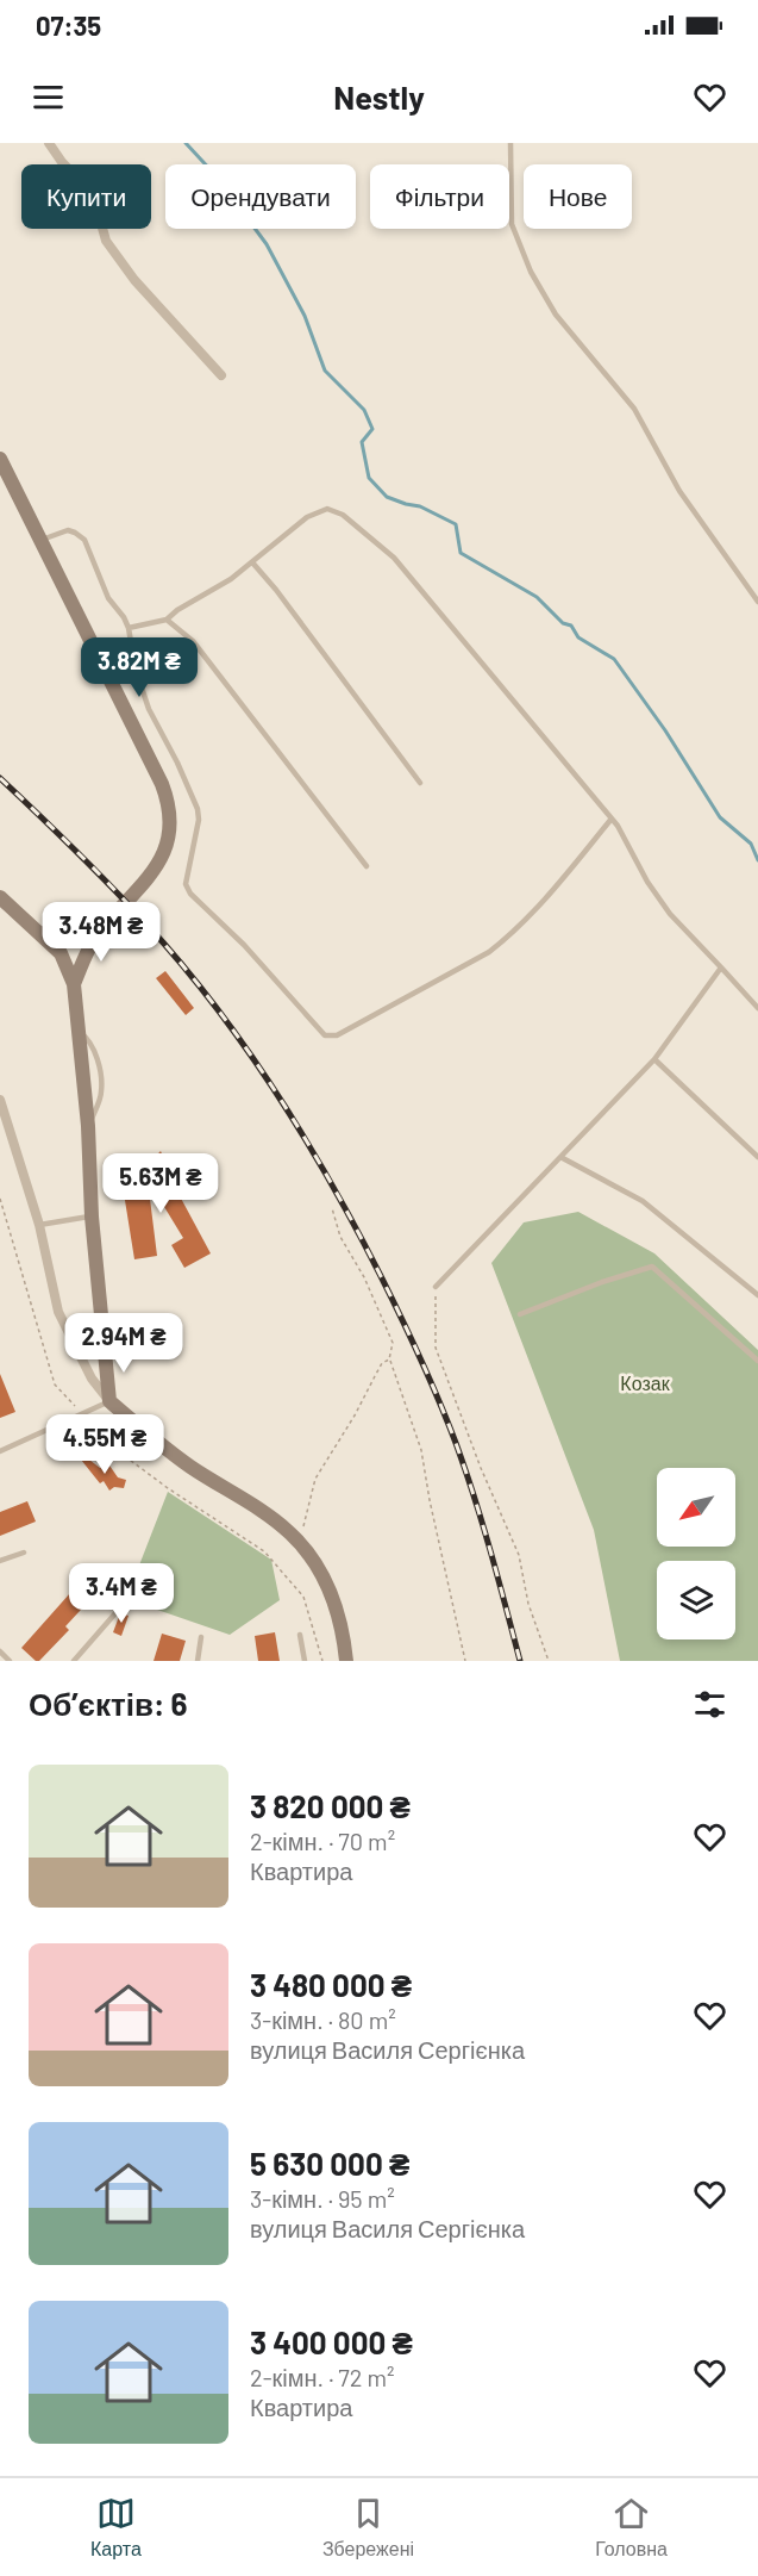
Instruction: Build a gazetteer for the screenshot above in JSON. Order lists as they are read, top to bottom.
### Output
{
  "parks": ["Козак"],
  "north": "bottom left",
  "page": {
    "status": "07:35",
    "header": "Nestly",
    "chip": [
      "Купити",
      "Орендувати",
      "Фільтри",
      "Нове"
    ],
    "price": [
      "3.82M ₴",
      "3.48M ₴",
      "5.63M ₴",
      "2.94M ₴",
      "4.55M ₴",
      "3.4M ₴"
    ],
    "heading": "Об’єктів: 6",
    "list": [
      {
        "name": "3 820 000 ₴",
        "note": "2-кімн. · 70 m² · Квартира"
      },
      {
        "name": "3 480 000 ₴",
        "note": "3-кімн. · 80 m² · вулиця Василя Сергієнка"
      },
      {
        "name": "5 630 000 ₴",
        "note": "3-кімн. · 95 m² · вулиця Василя Сергієнка"
      },
      {
        "name": "3 400 000 ₴",
        "note": "2-кімн. · 72 m² · Квартира"
      }
    ],
    "tabs": ["Карта", "Збережені", "Головна"]
  }
}
